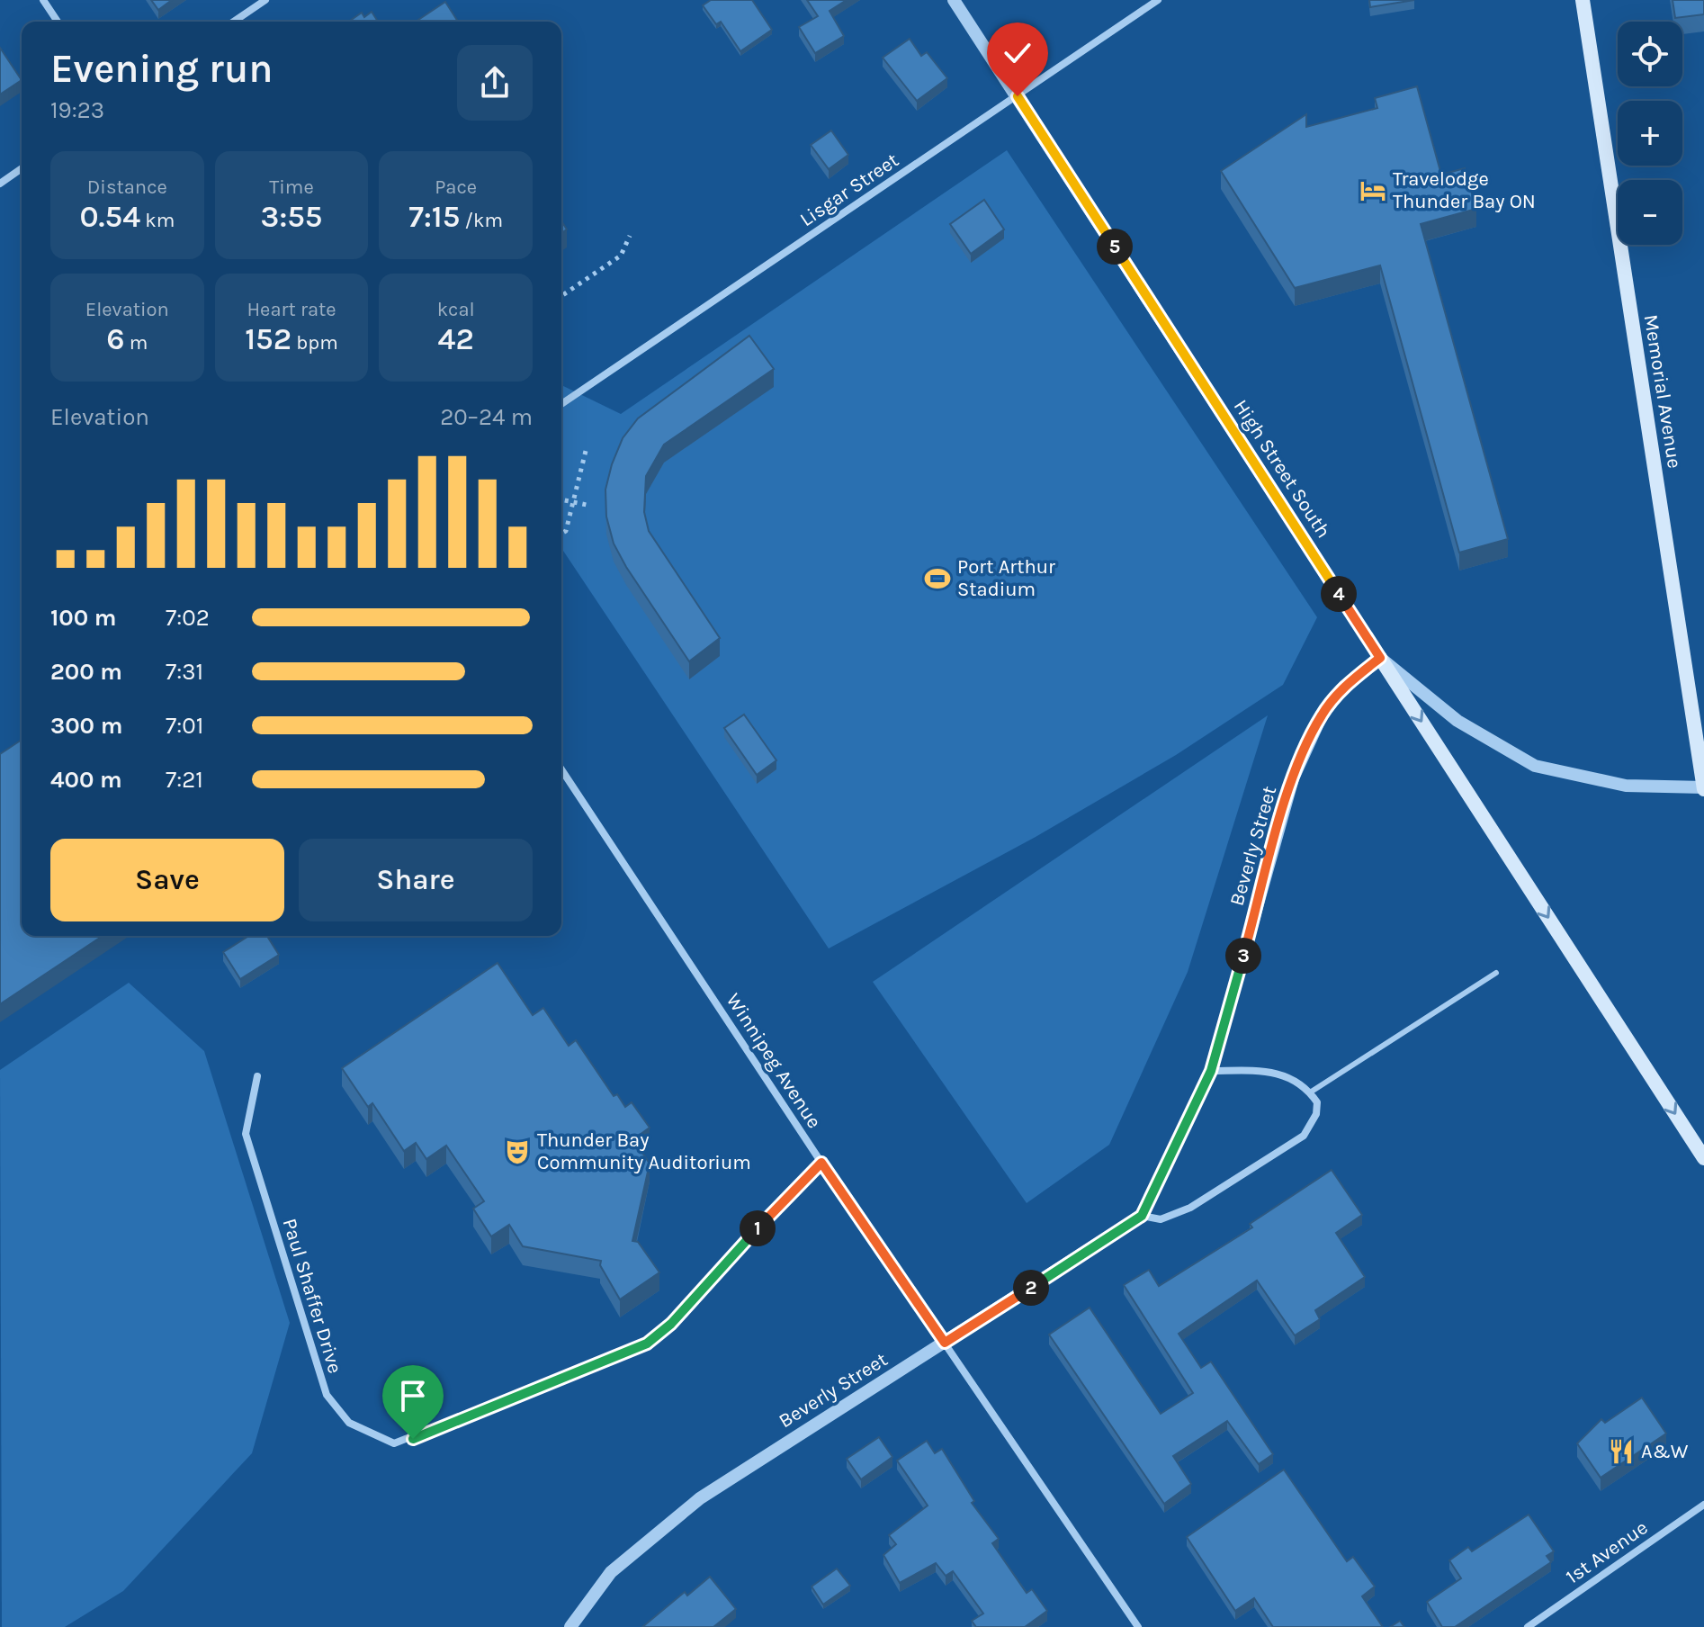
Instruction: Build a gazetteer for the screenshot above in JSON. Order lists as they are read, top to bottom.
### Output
{
  "streets": {
    "main road": ["Memorial Avenue"],
    "street": [
      "Lisgar Street",
      "High Street South",
      "Beverly Street",
      "Winnipeg Avenue",
      "Paul Shaffer Drive",
      "1st Avenue"
    ]
  },
  "crossings": [
    ["Lisgar Street", "High Street South"],
    ["Memorial Avenue", "High Street South"],
    ["High Street South", "Beverly Street"],
    ["Beverly Street", "Winnipeg Avenue"],
    ["Winnipeg Avenue", "Paul Shaffer Drive"]
  ],
  "places": {
    "hotel": ["Travelodge Thunder Bay ON"],
    "sports": ["Port Arthur Stadium"],
    "theatre": ["Thunder Bay Community Auditorium"],
    "restaurant": ["A&W"]
  },
  "page": {
    "map_buttons": ["+", "−"],
    "heading": ["Evening run", "19:23"],
    "stats": [
      ["Distance", "0.54 km"],
      ["Time", "3:55"],
      ["Pace", "7:15 /km"],
      ["Elevation", "6 m"],
      ["Heart rate", "152 bpm"],
      ["kcal", "42"]
    ],
    "pins": [
      "5",
      "4",
      "3",
      "1",
      "2"
    ],
    "chart": ["Elevation", "20–24 m"],
    "list": [
      {
        "name": "100 m",
        "note": "7:02"
      },
      {
        "name": "200 m",
        "note": "7:31"
      },
      {
        "name": "300 m",
        "note": "7:01"
      },
      {
        "name": "400 m",
        "note": "7:21"
      }
    ],
    "buttons": ["Save", "Share"]
  }
}
